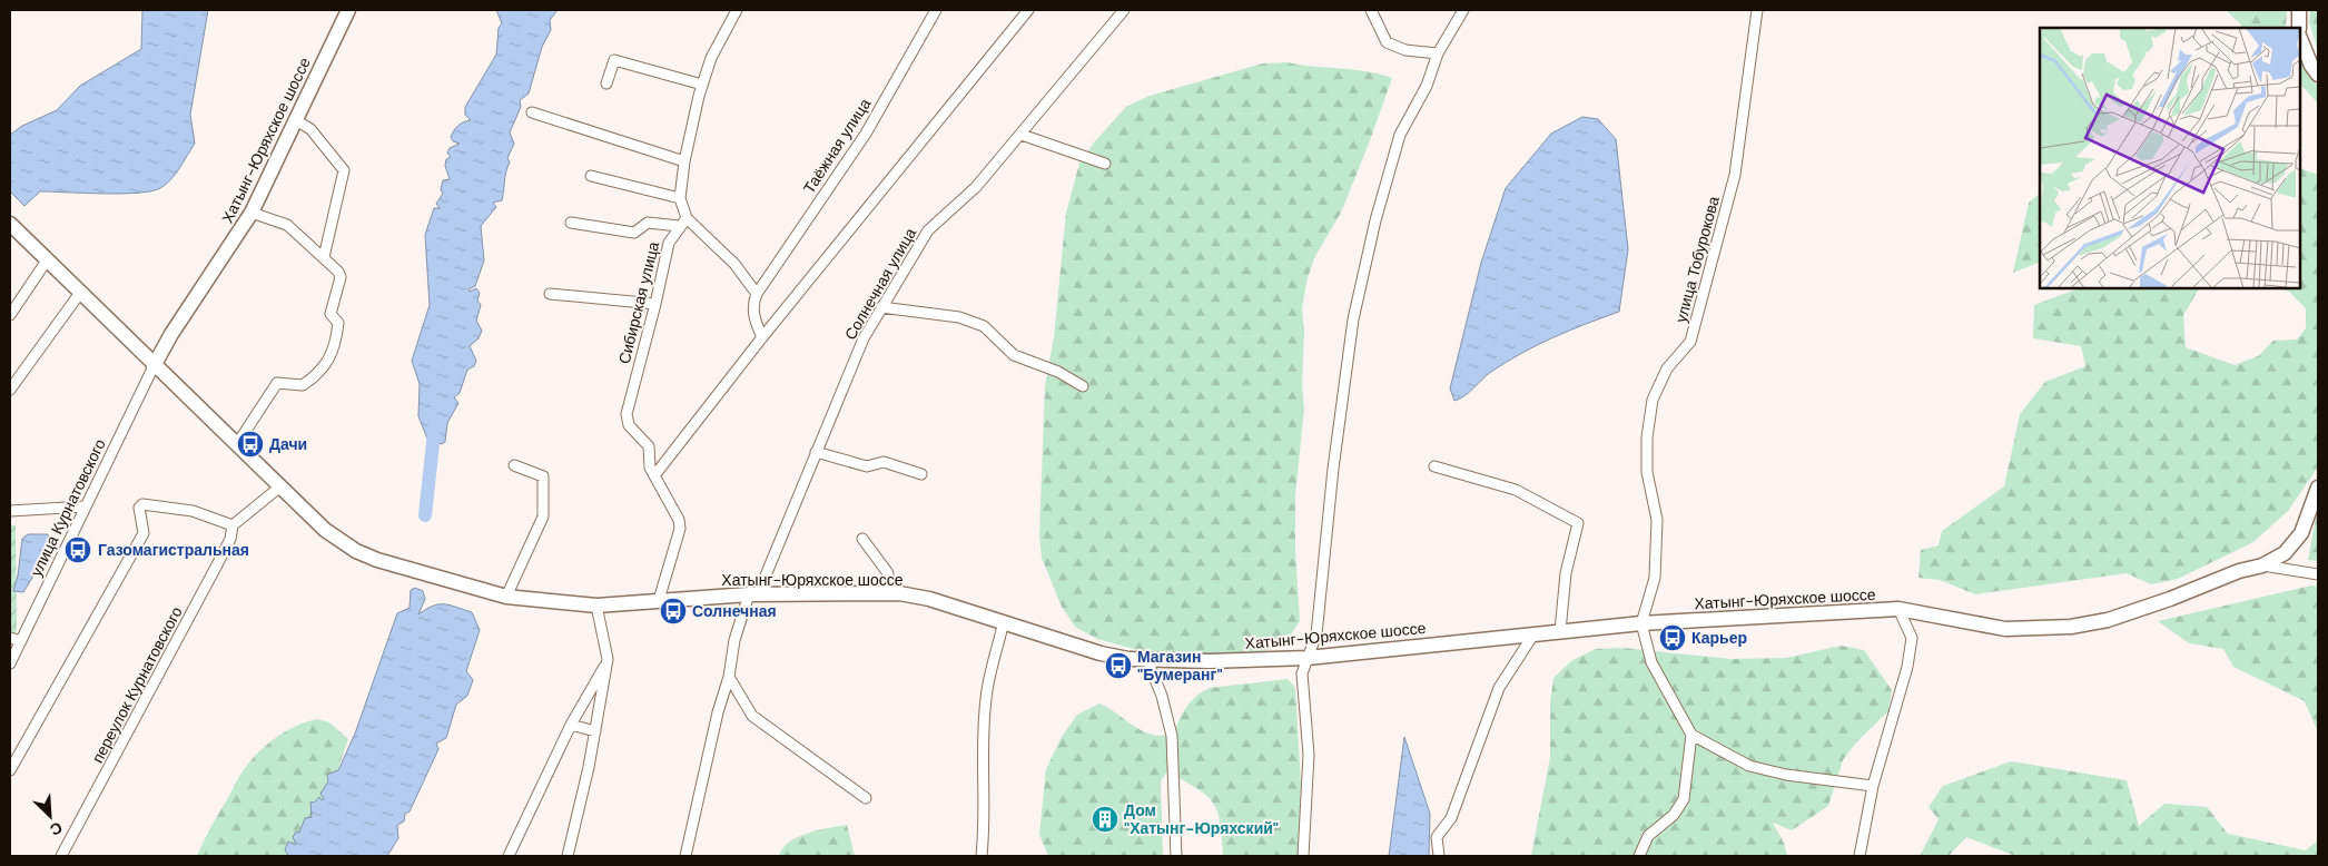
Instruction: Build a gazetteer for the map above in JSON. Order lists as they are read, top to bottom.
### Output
{
  "streets": {
    "street": [
      "Хатынг-Юряхское шоссе",
      "Таёжная улица",
      "улица Тобурокова",
      "Солнечная улица",
      "Сибирская улица",
      "улица Курнатовского",
      "переулок Курнатовского"
    ]
  },
  "crossings": [
    ["Хатынг-Юряхское шоссе", "улица Тобурокова"],
    ["Хатынг-Юряхское шоссе", "Солнечная улица"],
    ["Хатынг-Юряхское шоссе", "Сибирская улица"],
    ["Хатынг-Юряхское шоссе", "улица Курнатовского"]
  ],
  "places": {
    "bus stop": [
      "Дачи",
      "Газомагистральная",
      "Солнечная",
      "Карьер",
      "Магазин \"Бумеранг\""
    ],
    "building": ["Дом \"Хатынг-Юряхский\""]
  },
  "north": "bottom right"
}
